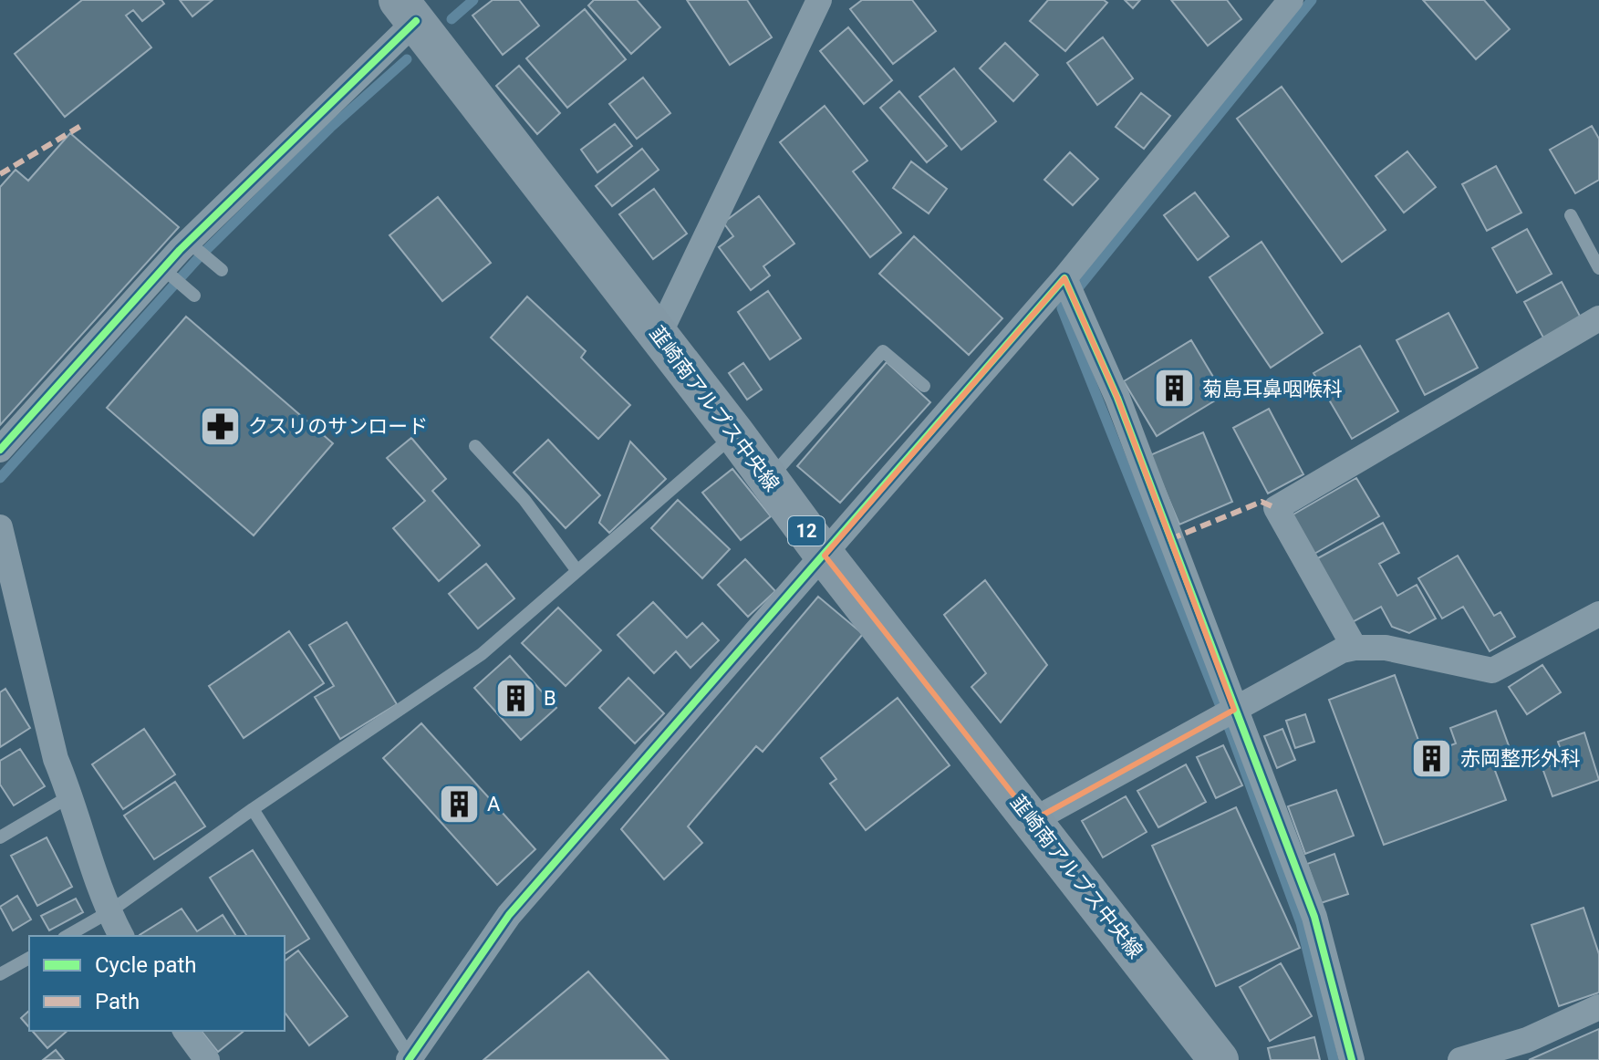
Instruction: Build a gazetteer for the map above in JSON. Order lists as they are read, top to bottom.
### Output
{
  "streets": {
    "main road": ["韮崎南アルプス中央線", "12"]
  },
  "places": {
    "building": [
      "菊島耳鼻咽喉科",
      "B",
      "赤岡整形外科",
      "A"
    ],
    "pharmacy": ["クスリのサンロード"]
  },
  "legend": ["Cycle path", "Path"]
}
